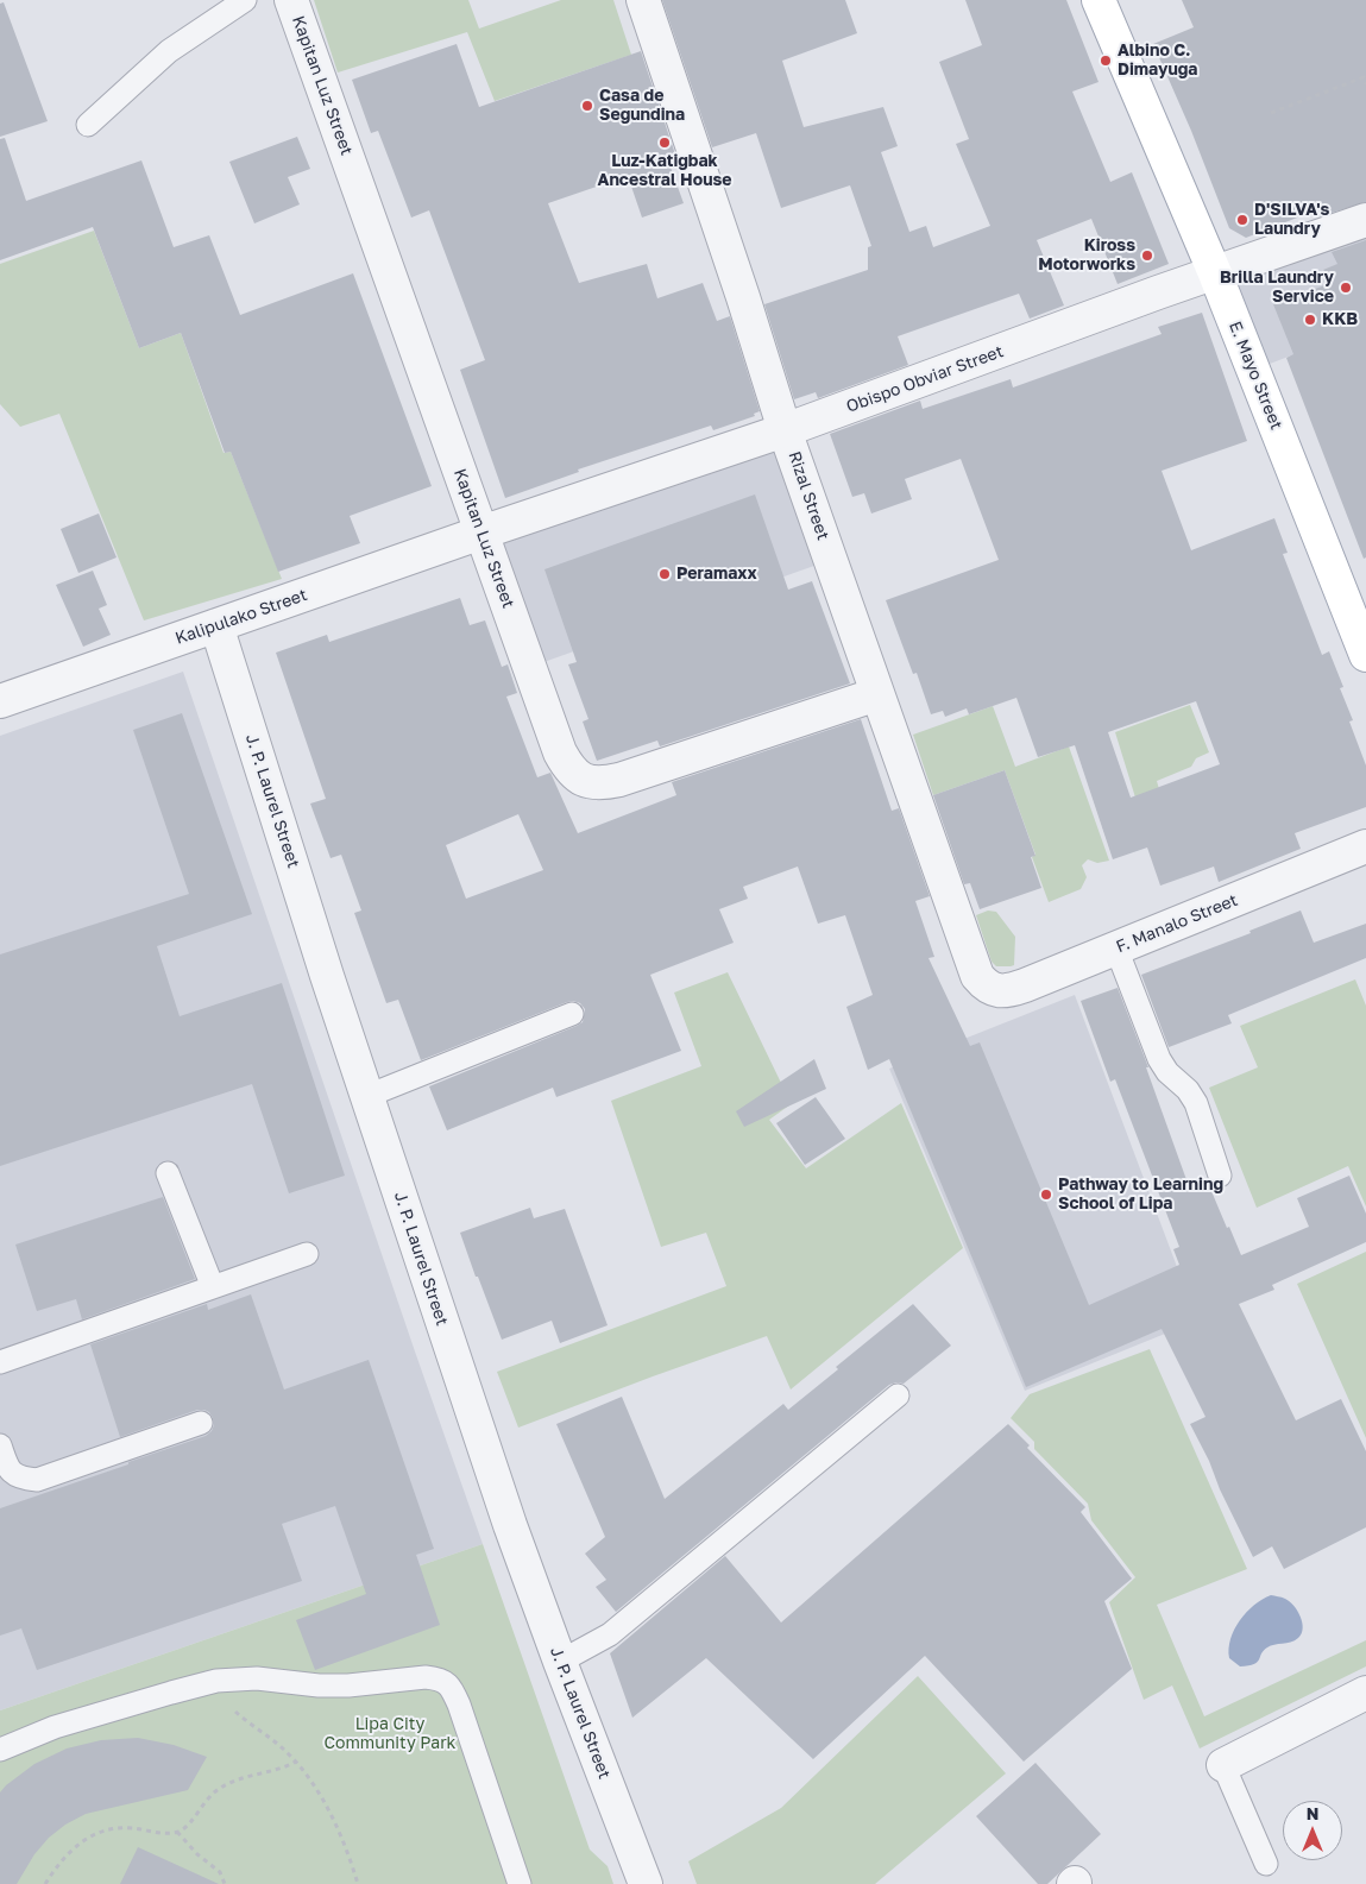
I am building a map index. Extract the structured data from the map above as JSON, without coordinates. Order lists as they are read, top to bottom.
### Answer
{
  "streets": {
    "main road": ["E. Mayo Street"],
    "street": [
      "Kapitan Luz Street",
      "Obispo Obviar Street",
      "Rizal Street",
      "Kalipulako Street",
      "J. P. Laurel Street",
      "F. Manalo Street"
    ]
  },
  "crossings": [
    ["Kapitan Luz Street", "Obispo Obviar Street"],
    ["Kapitan Luz Street", "Rizal Street"],
    ["Kapitan Luz Street", "Kalipulako Street"],
    ["E. Mayo Street", "Obispo Obviar Street"],
    ["Obispo Obviar Street", "Rizal Street"],
    ["Obispo Obviar Street", "Kalipulako Street"],
    ["Rizal Street", "F. Manalo Street"],
    ["Kalipulako Street", "J. P. Laurel Street"]
  ],
  "parks": ["Lipa City Community Park"],
  "places": [
    "Albino C. Dimayuga",
    "Casa de Segundina",
    "Luz-Katigbak Ancestral House",
    "D'SILVA's Laundry",
    "Kiross Motorworks",
    "Brilla Laundry Service",
    "KKB",
    "Peramaxx",
    "Pathway to Learning School of Lipa"
  ],
  "north": "top"
}
